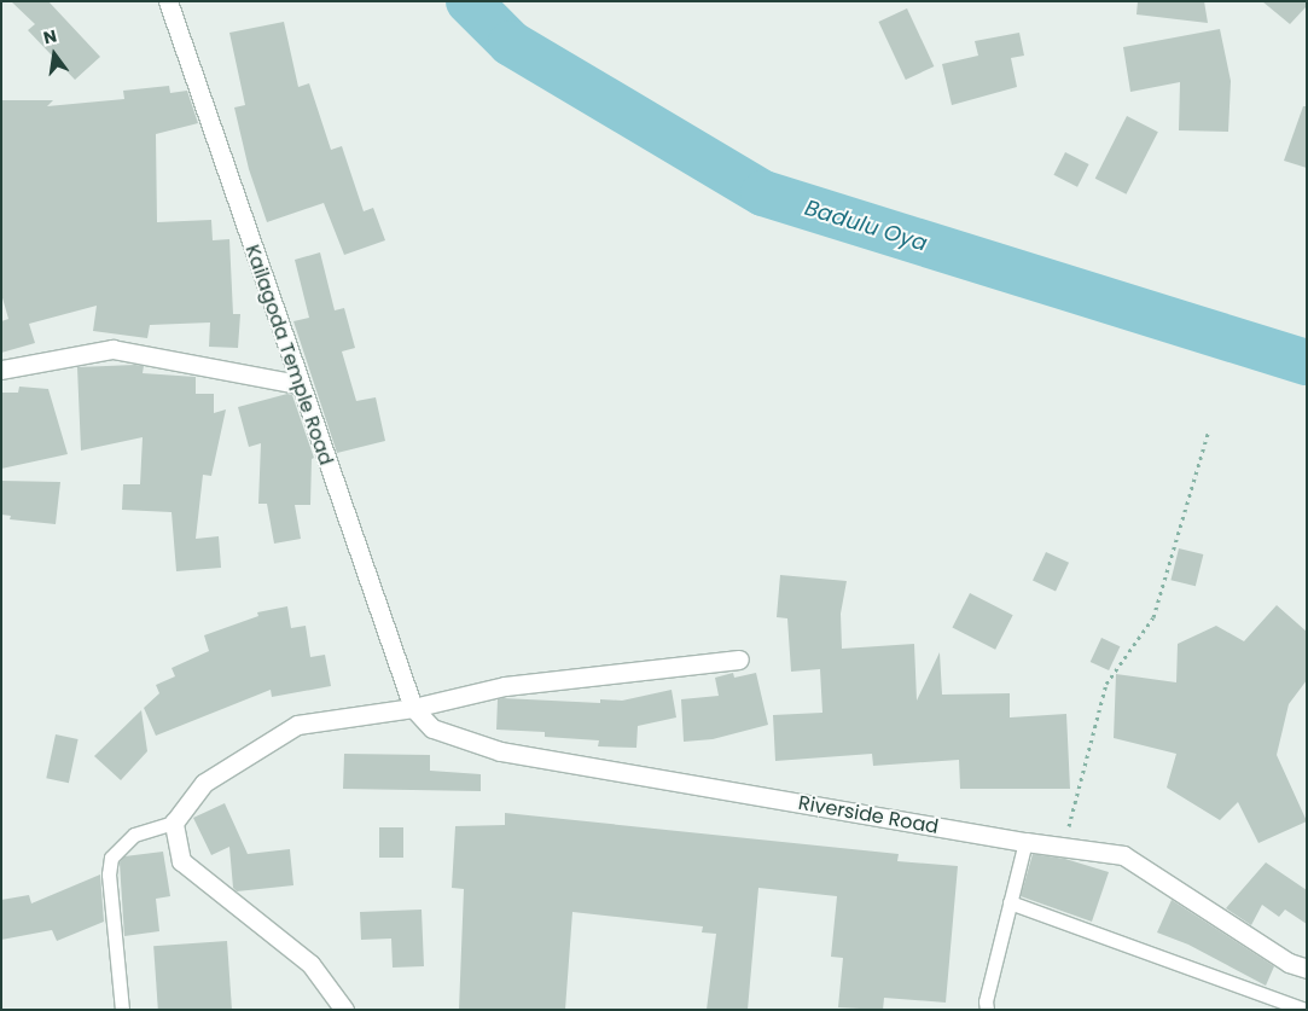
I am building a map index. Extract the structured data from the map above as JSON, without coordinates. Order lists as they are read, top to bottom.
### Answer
{
  "streets": {
    "street": ["Kailagoda Temple Road", "Riverside Road"]
  },
  "crossings": [
    ["Kailagoda Temple Road", "Riverside Road"]
  ],
  "water": ["Badulu Oya"],
  "north": "top"
}
